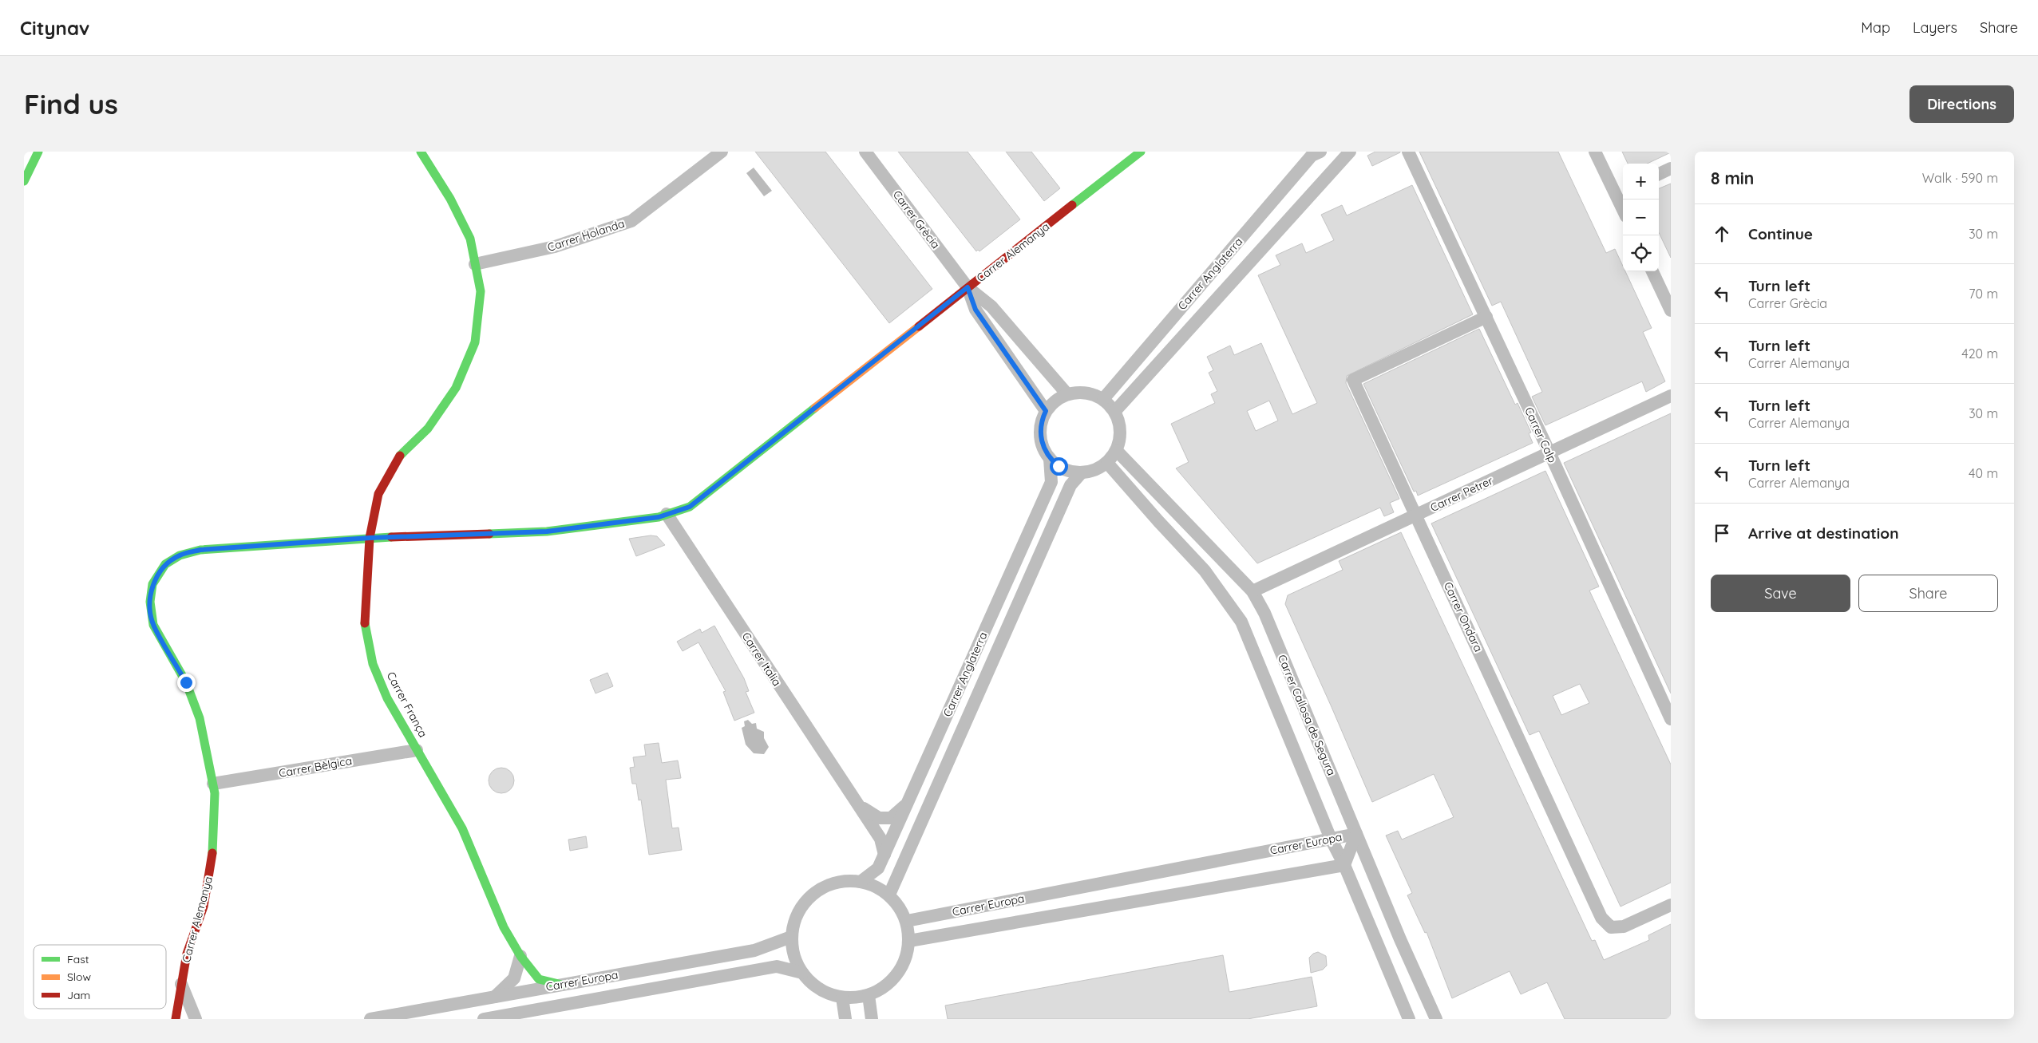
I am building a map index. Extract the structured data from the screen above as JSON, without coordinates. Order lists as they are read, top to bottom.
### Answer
{
  "streets": {
    "main road": ["Carrer Alemanya", "Carrer França"],
    "street": [
      "Carrer Grècia",
      "Carrer Holanda",
      "Carrer Anglaterra",
      "Carrer Calp",
      "Carrer Petrer",
      "Carrer Ondara",
      "Carrer Italia",
      "Carrer Callosa de Segura",
      "Carrer Bèlgica",
      "Carrer Europa"
    ]
  },
  "crossings": [
    ["Carrer Grècia", "Carrer Alemanya"],
    ["Carrer Grècia", "Carrer Anglaterra"],
    ["Carrer Grècia", "Carrer Callosa de Segura"],
    ["Carrer Holanda", "Carrer França"],
    ["Carrer Alemanya", "Carrer Italia"],
    ["Carrer Alemanya", "Carrer França"],
    ["Carrer Alemanya", "Carrer Bèlgica"],
    ["Carrer Anglaterra", "Carrer Italia"],
    ["Carrer Anglaterra", "Carrer Callosa de Segura"],
    ["Carrer Anglaterra", "Carrer Europa"],
    ["Carrer Calp", "Carrer Petrer"],
    ["Carrer Calp", "Carrer Ondara"],
    ["Carrer Petrer", "Carrer Ondara"],
    ["Carrer Petrer", "Carrer Callosa de Segura"],
    ["Carrer França", "Carrer Bèlgica"],
    ["Carrer França", "Carrer Europa"],
    ["Carrer Callosa de Segura", "Carrer Europa"]
  ],
  "legend": ["Fast", "Slow", "Jam"],
  "page": {
    "header": "Citynav",
    "nav": ["Map", "Layers", "Share"],
    "buttons": [
      "Directions",
      ["Save", "Share"]
    ],
    "title": "Find us",
    "heading": ["8 min", "Walk · 590 m"],
    "map_buttons": ["+", "−"],
    "list": [
      ["Continue", "30 m"],
      ["Turn left", "Carrer Grècia", "70 m"],
      ["Turn left", "Carrer Alemanya", "420 m"],
      ["Turn left", "Carrer Alemanya", "30 m"],
      ["Turn left", "Carrer Alemanya", "40 m"],
      "Arrive at destination"
    ]
  }
}
